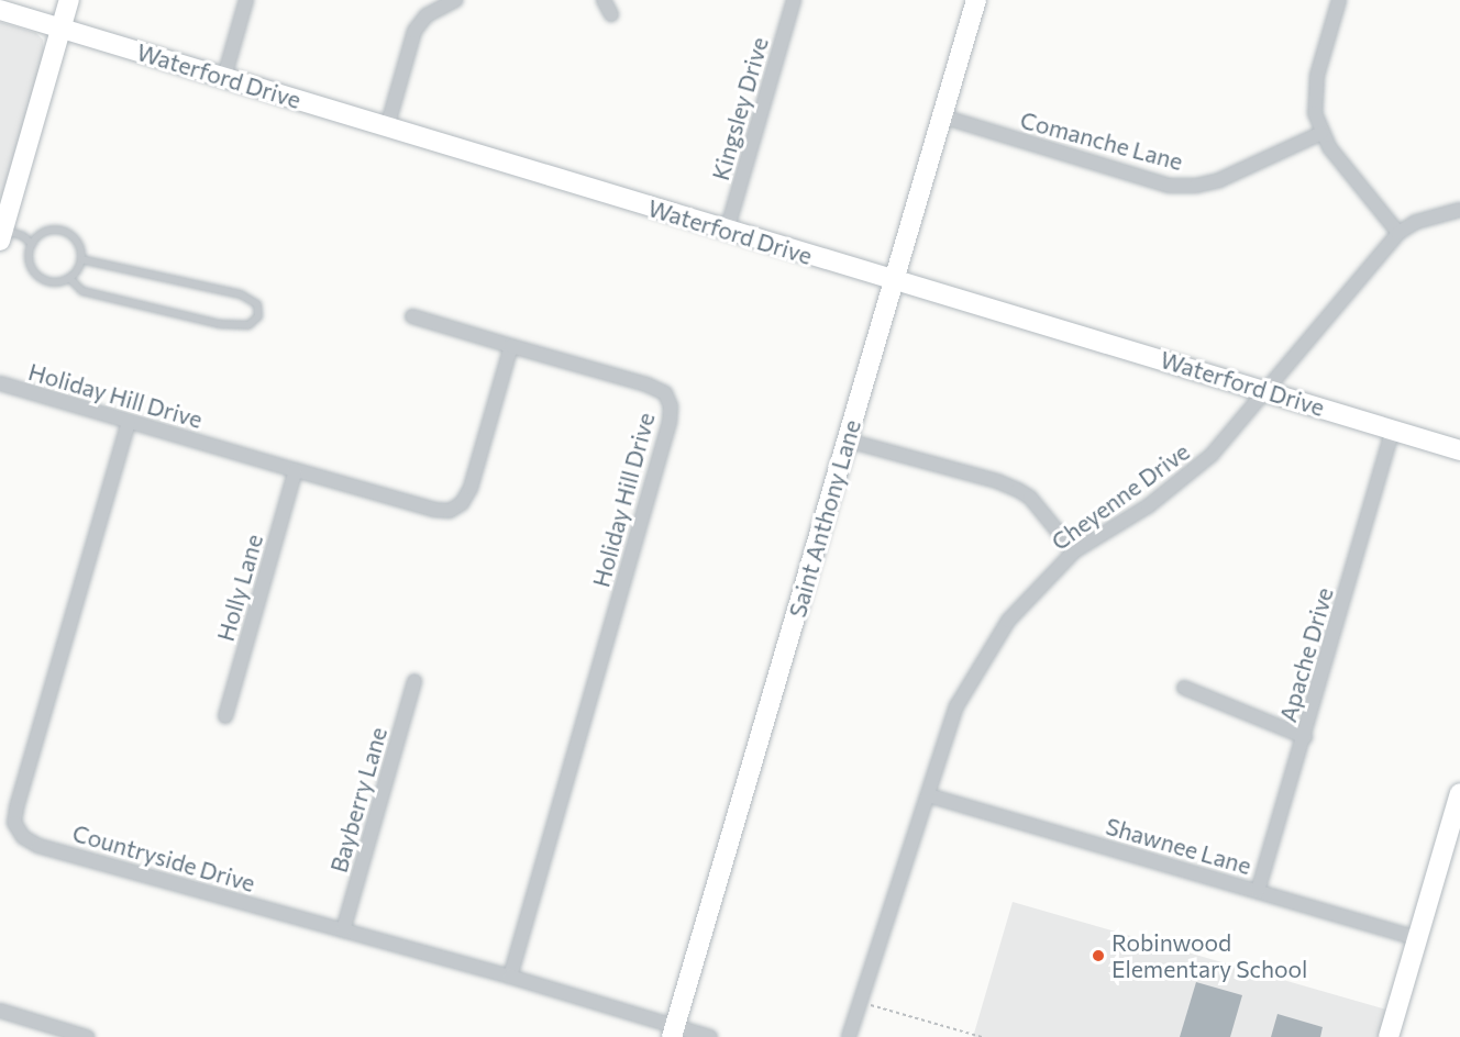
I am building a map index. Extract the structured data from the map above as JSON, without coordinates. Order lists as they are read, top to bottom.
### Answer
{
  "streets": {
    "street": [
      "Waterford Drive",
      "Kingsley Drive",
      "Comanche Lane",
      "Holiday Hill Drive",
      "Cheyenne Drive",
      "Saint Anthony Lane",
      "Holly Lane",
      "Apache Drive",
      "Bayberry Lane",
      "Shawnee Lane",
      "Countryside Drive"
    ]
  },
  "crossings": [
    ["Waterford Drive", "Kingsley Drive"],
    ["Waterford Drive", "Cheyenne Drive"],
    ["Waterford Drive", "Saint Anthony Lane"],
    ["Waterford Drive", "Apache Drive"],
    ["Comanche Lane", "Saint Anthony Lane"],
    ["Holiday Hill Drive", "Holly Lane"],
    ["Holiday Hill Drive", "Countryside Drive"],
    ["Cheyenne Drive", "Shawnee Lane"],
    ["Saint Anthony Lane", "Countryside Drive"],
    ["Apache Drive", "Shawnee Lane"],
    ["Bayberry Lane", "Countryside Drive"]
  ],
  "places": ["Robinwood Elementary School"]
}
